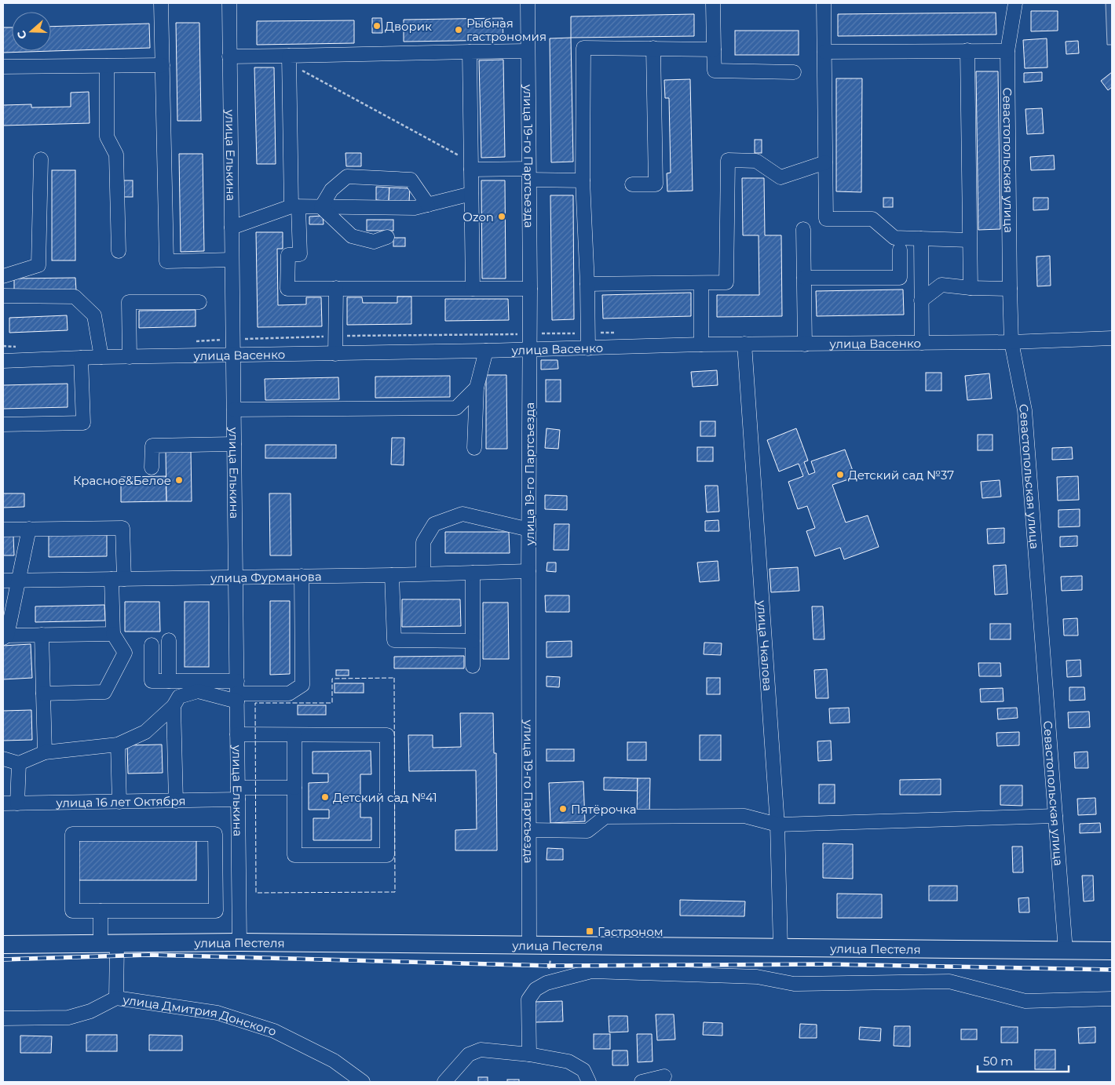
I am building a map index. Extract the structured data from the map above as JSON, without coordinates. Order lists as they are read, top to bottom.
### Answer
{
  "streets": {
    "main road": ["улица Пестеля"],
    "street": [
      "улица Елькина",
      "улица 19-го Партсъезда",
      "Севастопольская улица",
      "улица Васенко",
      "улица Фурманова",
      "улица Чкалова",
      "улица 16 лет Октября",
      "улица Дмитрия Донского"
    ]
  },
  "crossings": [
    ["улица Елькина", "улица Васенко"],
    ["улица Елькина", "улица Фурманова"],
    ["улица Елькина", "улица 16 лет Октября"],
    ["улица Елькина", "улица Пестеля"],
    ["улица 19-го Партсъезда", "улица Васенко"],
    ["улица 19-го Партсъезда", "улица Фурманова"],
    ["улица 19-го Партсъезда", "улица Пестеля"],
    ["Севастопольская улица", "улица Васенко"],
    ["Севастопольская улица", "улица Пестеля"],
    ["улица Васенко", "улица Чкалова"],
    ["улица Чкалова", "улица Пестеля"]
  ],
  "places": {
    "other": [
      "Дворик",
      "Рыбная гастрономия",
      "Ozon",
      "Детский сад №37",
      "Красное&Белое",
      "Детский сад №41",
      "Пятёрочка"
    ],
    "transit": ["Гастроном"]
  },
  "scale_bar": "50 m",
  "north": "left"
}
